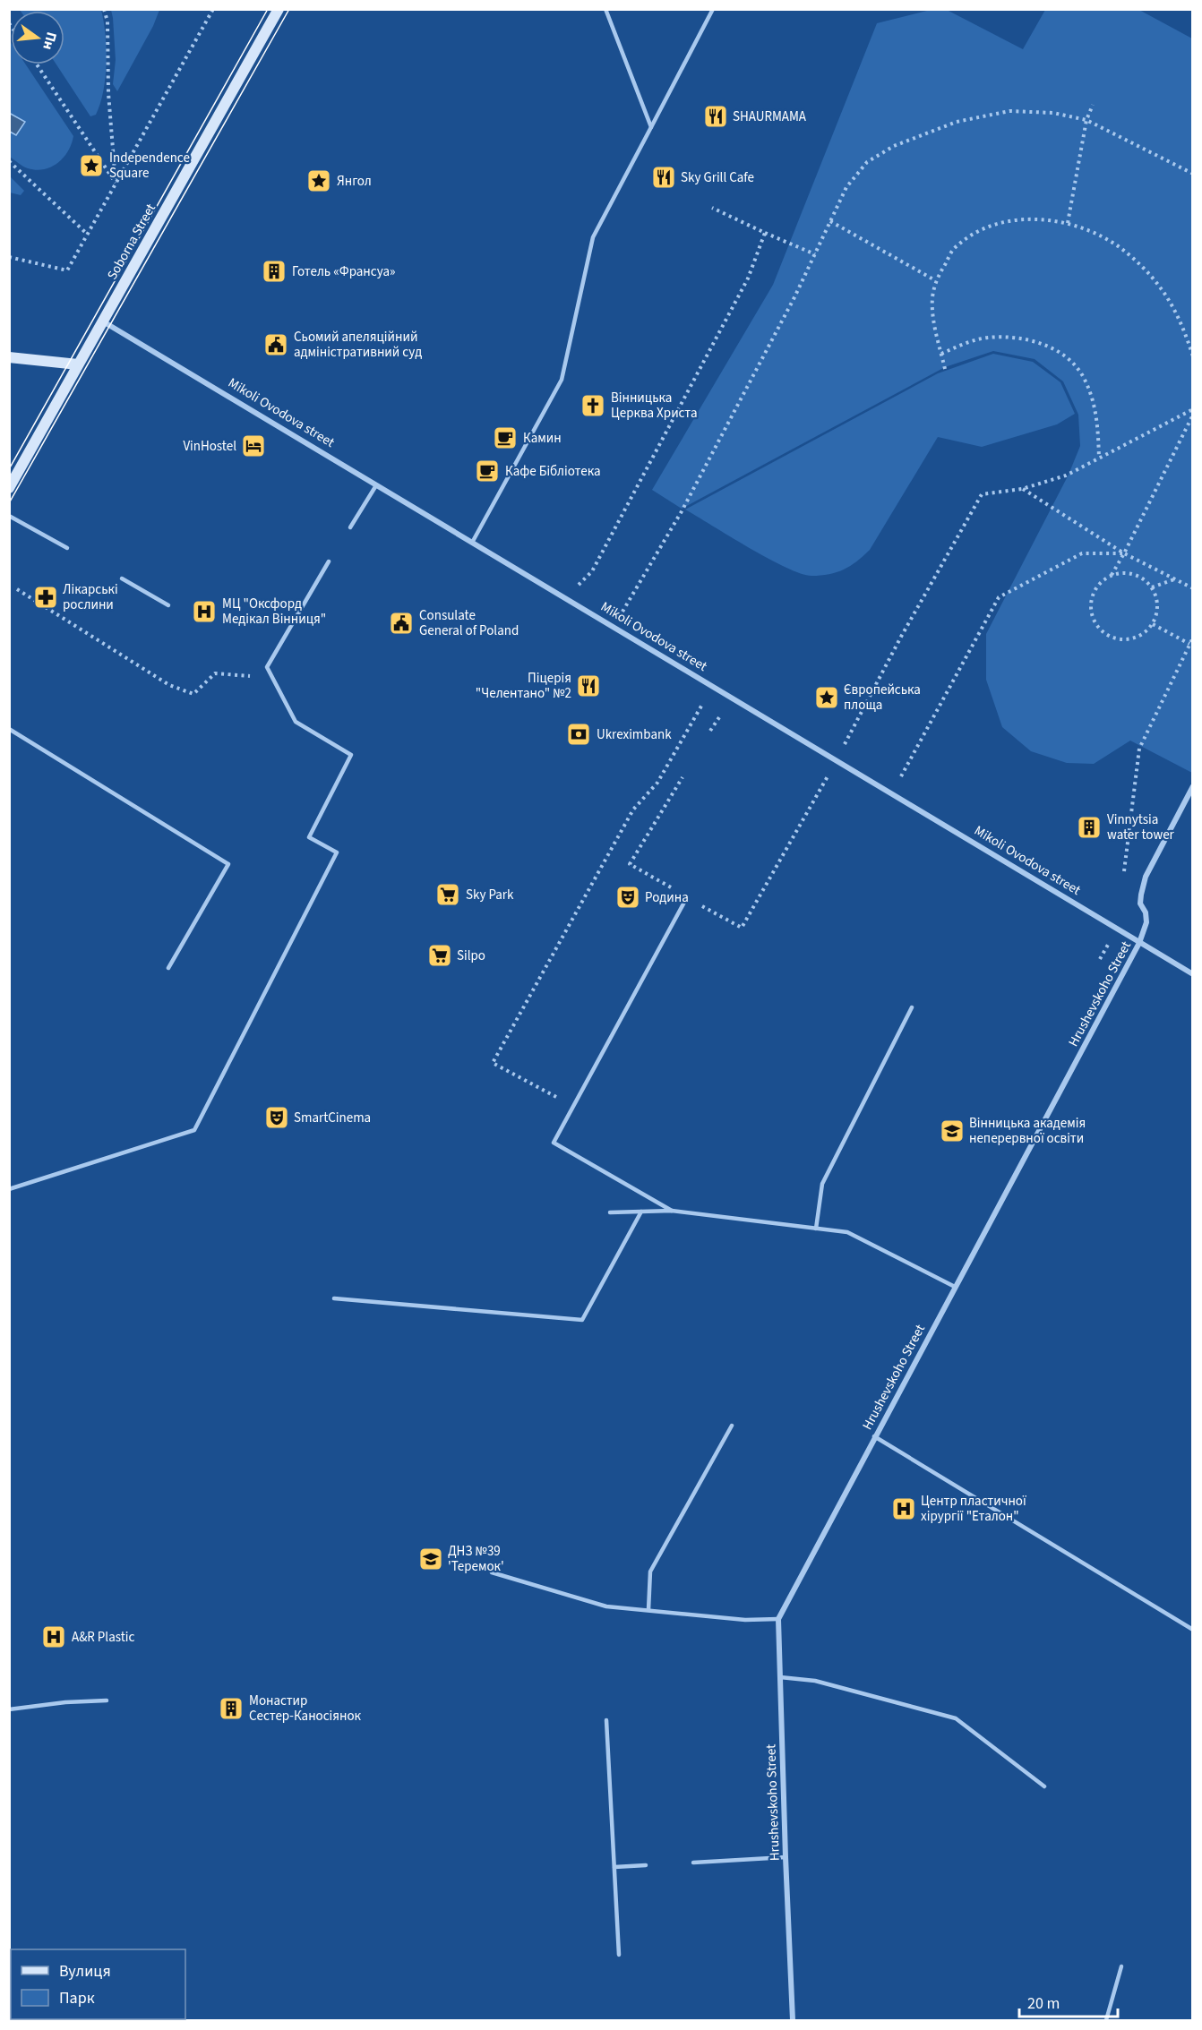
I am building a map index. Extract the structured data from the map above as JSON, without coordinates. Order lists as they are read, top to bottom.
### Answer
{
  "streets": {
    "main road": ["Soborna Street"],
    "street": ["Mikoli Ovodova street", "Hrushevskoho Street"]
  },
  "crossings": [
    ["Soborna Street", "Mikoli Ovodova street"],
    ["Mikoli Ovodova street", "Hrushevskoho Street"]
  ],
  "places": {
    "restaurant": ["SHAURMAMA", "Sky Grill Cafe", "Піцерія \"Челентано\" №2"],
    "place": ["Independence Square", "Янгол", "Європейська площа"],
    "building": ["Готель «Франсуа»", "Vinnytsia water tower", "Монастир Сестер-Каносіянок"],
    "public building": ["Сьомий апеляційний адміністративний суд", "Consulate General of Poland"],
    "church": ["Вінницька Церква Христа"],
    "cafe": ["Камин", "Кафе Бібліотека"],
    "hotel": ["VinHostel"],
    "pharmacy": ["Лікарські рослини"],
    "hospital": ["МЦ \"Оксфорд Медікал Вінниця\"", "Центр пластичної хірургії \"Еталон\"", "A&R Plastic"],
    "bank": ["Ukreximbank"],
    "supermarket": ["Sky Park", "Silpo"],
    "theatre": ["Родина", "SmartCinema"],
    "school or university": ["Вінницька академія неперервної освіти", "ДНЗ №39 'Теремок'"]
  },
  "legend": ["Вулиця", "Парк"],
  "scale_bar": "20 m",
  "north": "right"
}
